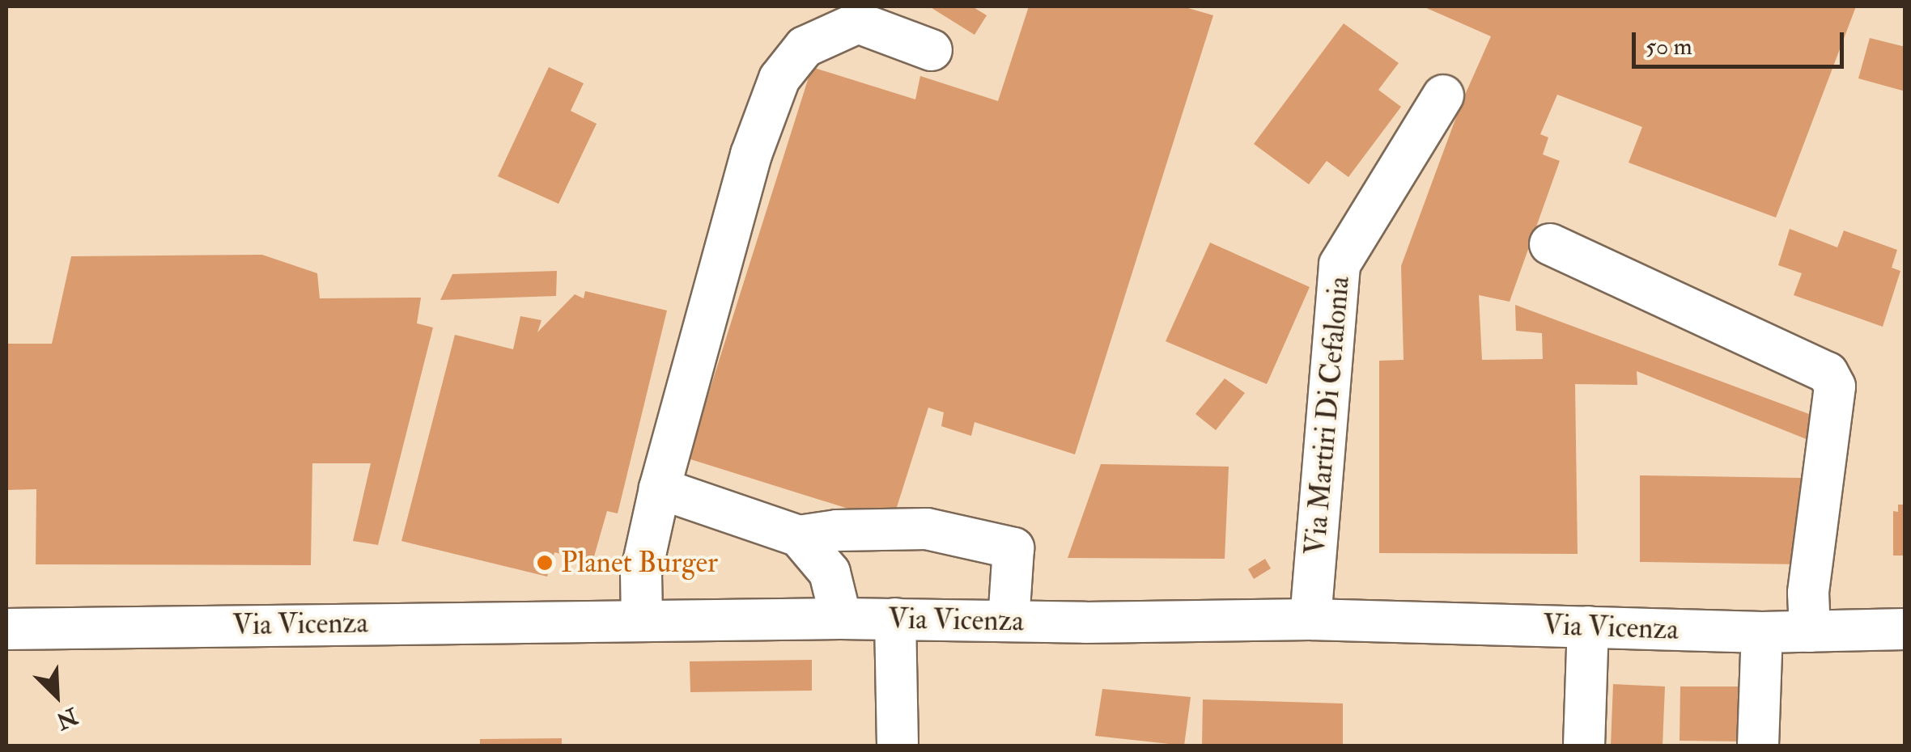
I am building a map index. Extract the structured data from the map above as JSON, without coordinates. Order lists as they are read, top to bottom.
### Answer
{
  "streets": {
    "street": ["Via Martiri Di Cefalonia", "Via Vicenza"]
  },
  "crossings": [
    ["Via Martiri Di Cefalonia", "Via Vicenza"]
  ],
  "places": ["Planet Burger"],
  "scale_bar": "50 m",
  "north": "bottom right"
}
